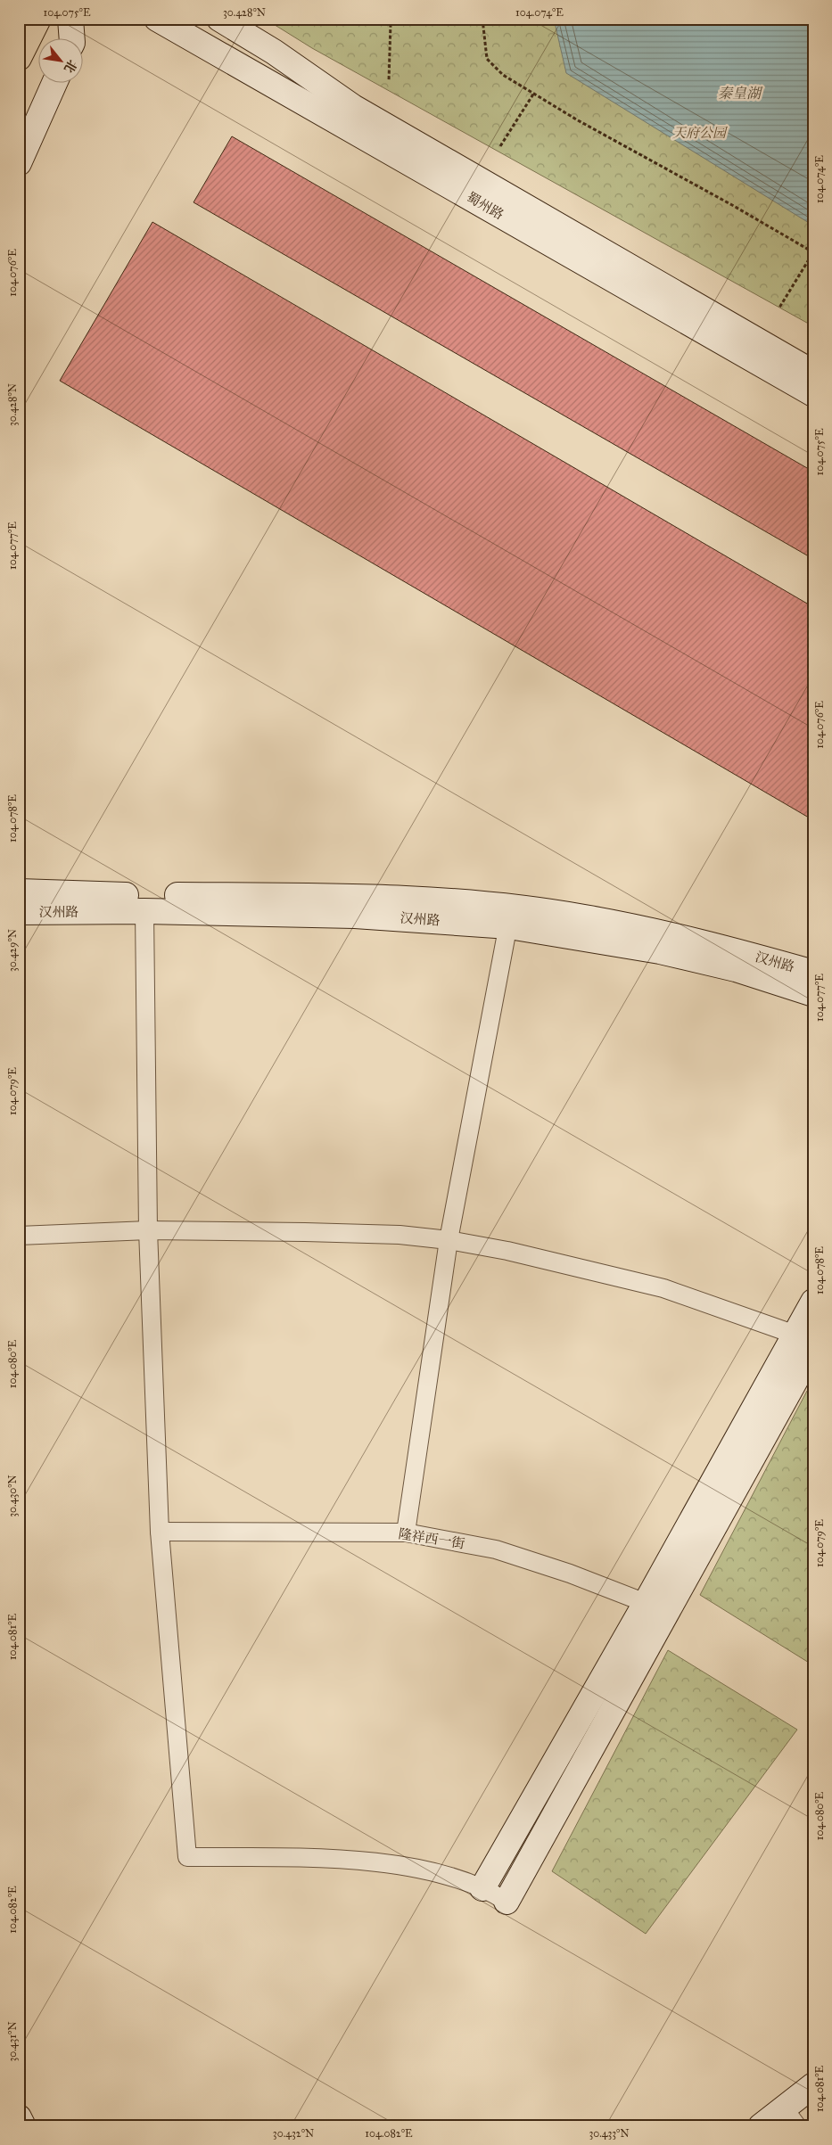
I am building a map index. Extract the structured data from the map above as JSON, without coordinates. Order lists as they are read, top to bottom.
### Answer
{
  "streets": {
    "main road": ["蜀州路", "汉州路"],
    "street": ["隆祥西一街"]
  },
  "water": ["秦皇湖"],
  "parks": ["天府公园"],
  "north": "bottom right",
  "coordinates": [
    "104.075°E",
    "30.428°N",
    "104.074°E",
    "104.076°E",
    "104.077°E",
    "104.078°E",
    "30.429°N",
    "104.079°E",
    "104.080°E",
    "30.430°N",
    "104.081°E",
    "104.082°E",
    "30.431°N",
    "30.432°N",
    "30.433°N"
  ]
}
